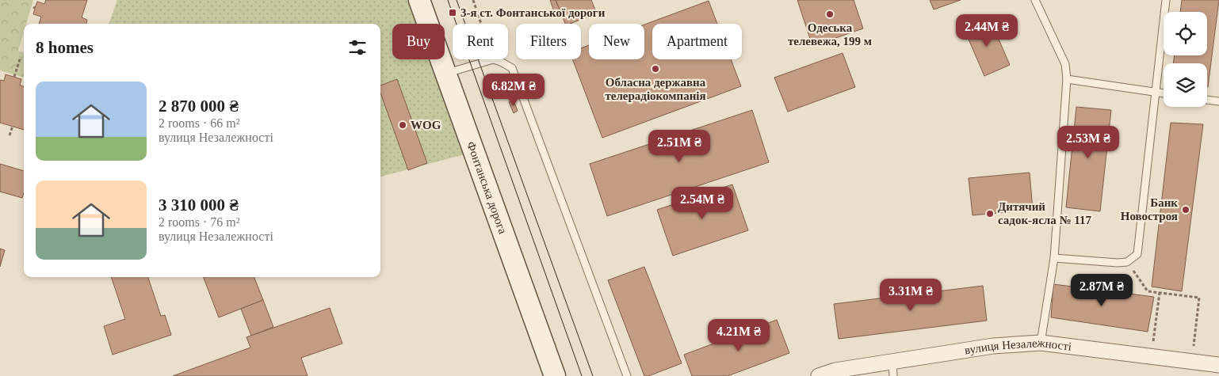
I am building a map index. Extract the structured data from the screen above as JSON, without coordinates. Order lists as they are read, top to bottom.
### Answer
{
  "streets": {
    "main road": ["Фонтанська дорога"],
    "street": ["вулиця Незалежності"]
  },
  "places": {
    "transit": ["3-я ст. Фонтанської дороги"],
    "other": [
      "Одеська телевежа, 199 м",
      "Обласна державна телерадіокомпанія",
      "WOG",
      "Банк Новостроя",
      "Дитячий садок-ясла № 117"
    ]
  },
  "page": {
    "price": [
      "2.44M ₴",
      "6.82M ₴",
      "2.53M ₴",
      "2.51M ₴",
      "2.54M ₴",
      "2.87M ₴",
      "3.31M ₴",
      "4.21M ₴"
    ],
    "chip": [
      "Buy",
      "Rent",
      "Filters",
      "New",
      "Apartment"
    ],
    "heading": "8 homes",
    "list": [
      {
        "name": "2 870 000 ₴",
        "note": "2 rooms · 66 m² · вулиця Незалежності"
      },
      {
        "name": "3 310 000 ₴",
        "note": "2 rooms · 76 m² · вулиця Незалежності"
      }
    ]
  }
}
